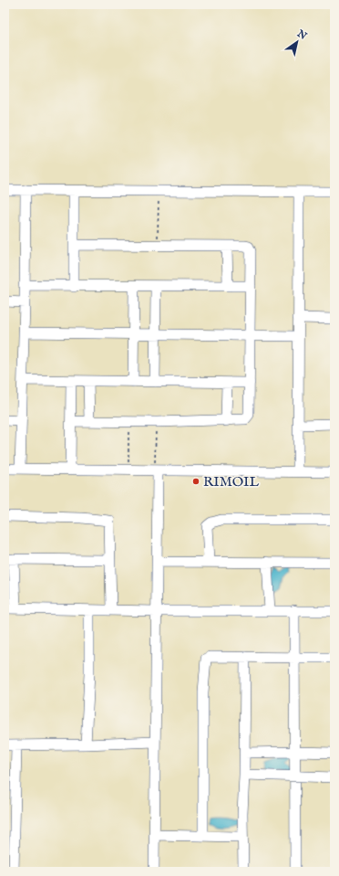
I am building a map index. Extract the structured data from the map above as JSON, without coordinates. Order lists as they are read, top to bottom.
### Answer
{
  "places": ["RIMOIL"],
  "north": "top right"
}
